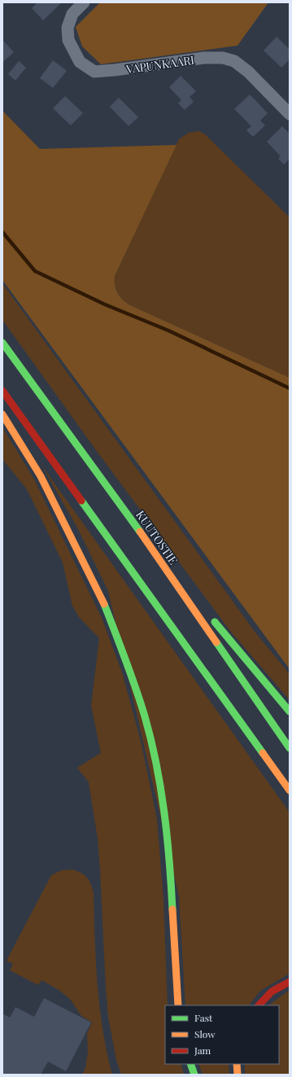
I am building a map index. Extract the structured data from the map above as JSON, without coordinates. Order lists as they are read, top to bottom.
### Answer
{
  "streets": {
    "highway": ["KUUTOSTIE"],
    "street": ["VAPUNKAARI"]
  },
  "legend": ["Fast", "Slow", "Jam"]
}
